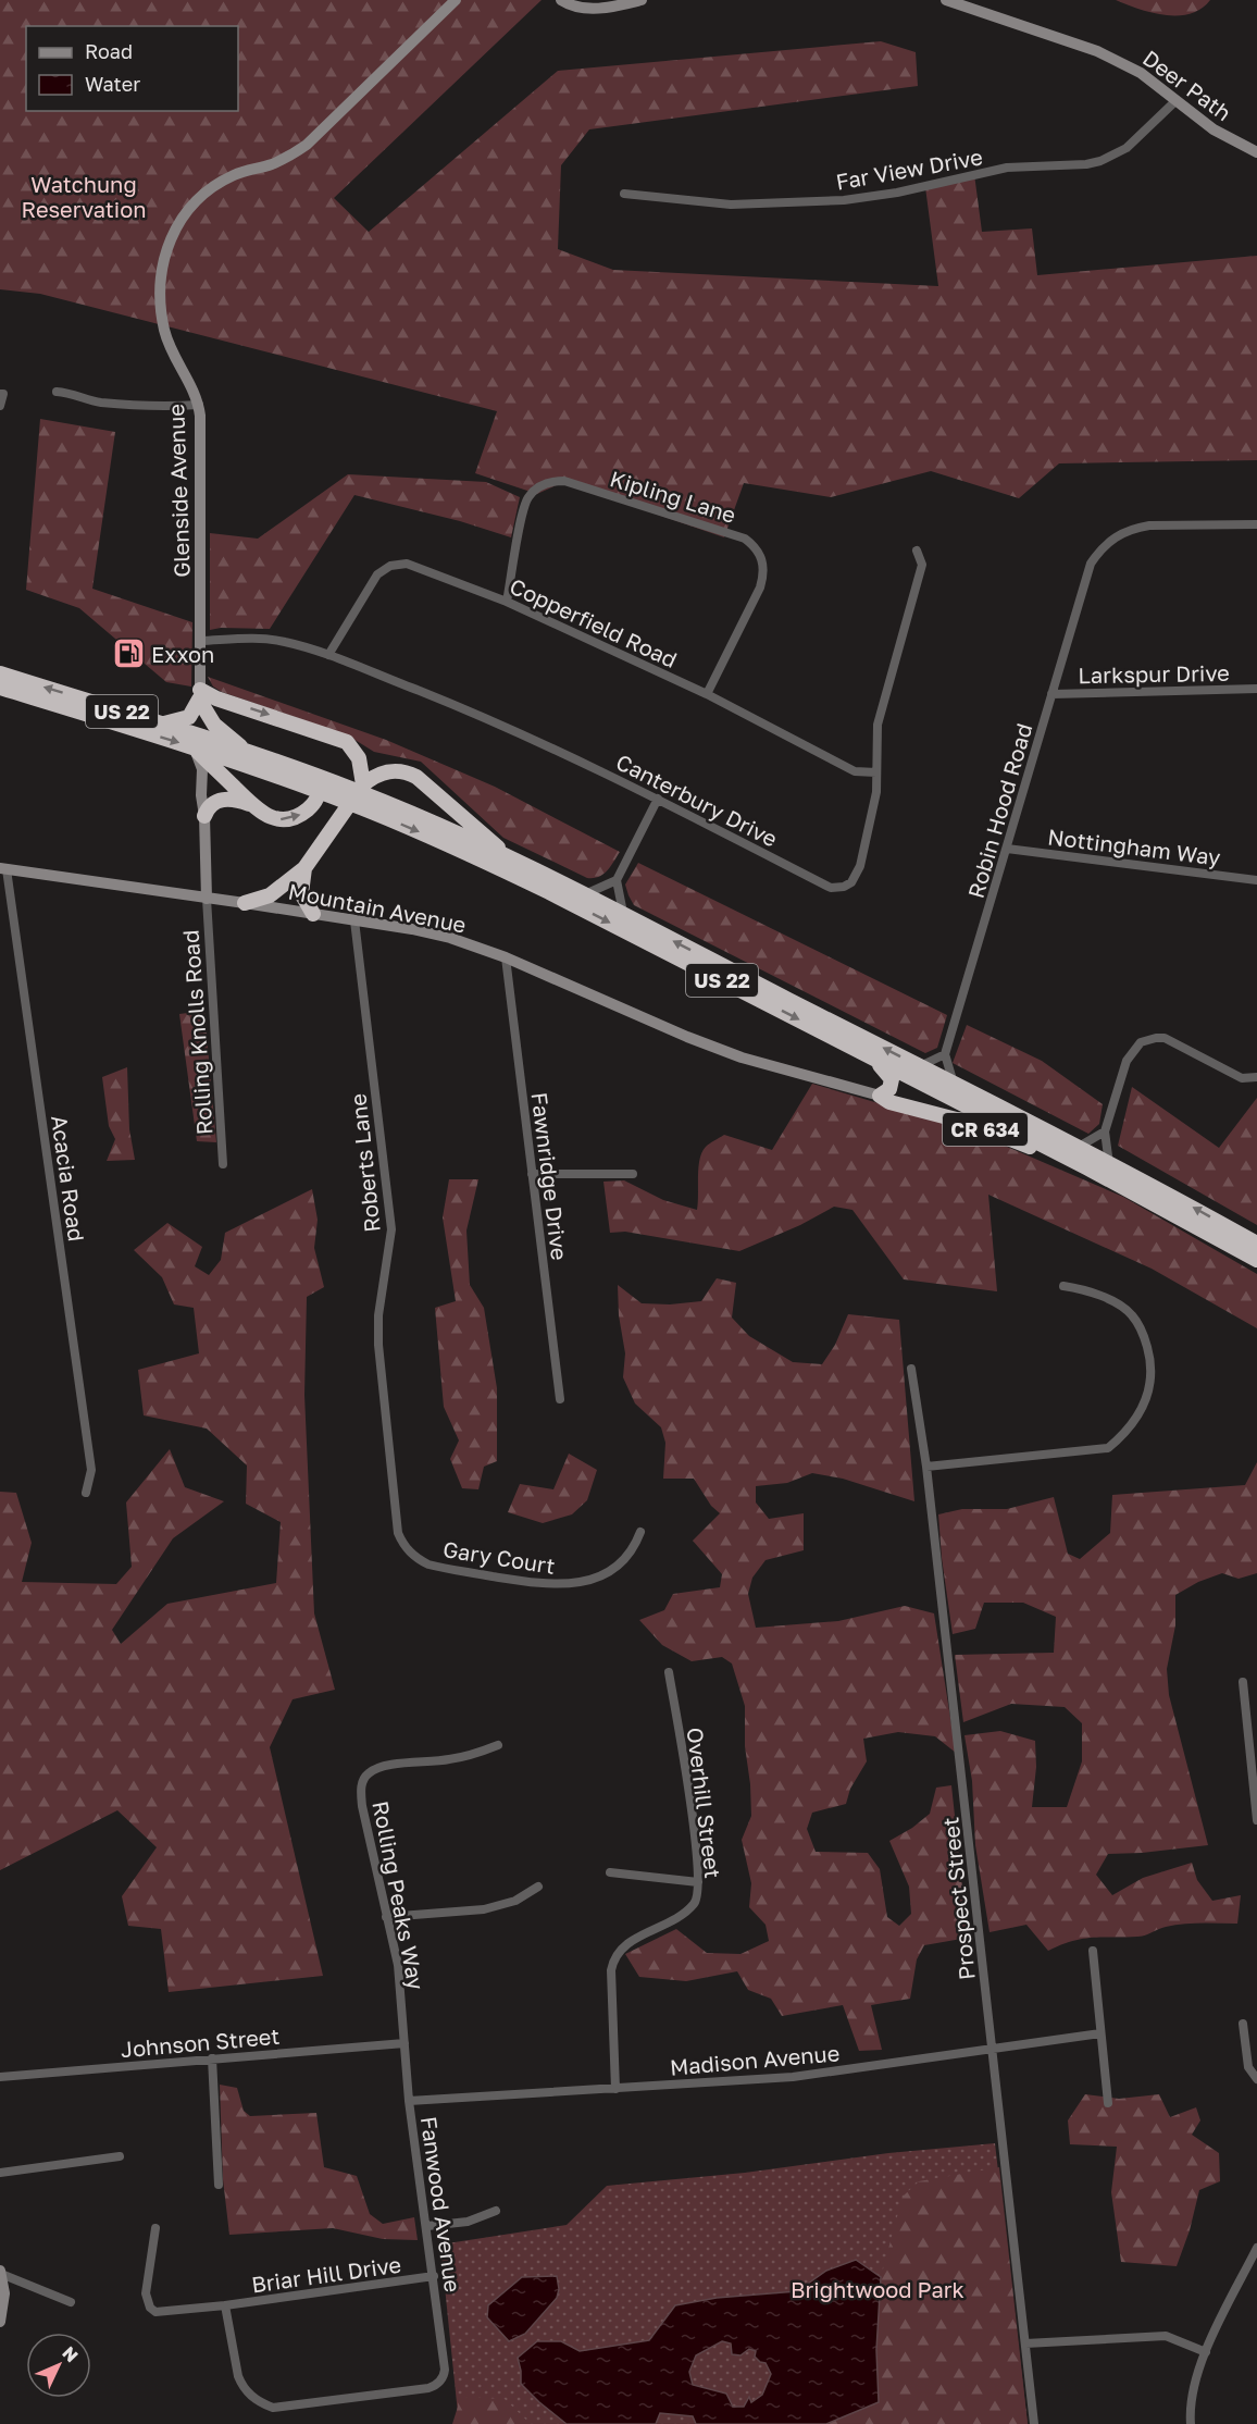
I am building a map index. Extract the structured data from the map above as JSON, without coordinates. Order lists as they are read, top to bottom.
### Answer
{
  "streets": {
    "highway": ["US 22", "CR 634"],
    "street": [
      "Deer Path",
      "Far View Drive",
      "Glenside Avenue",
      "Kipling Lane",
      "Copperfield Road",
      "Larkspur Drive",
      "Canterbury Drive",
      "Robin Hood Road",
      "Nottingham Way",
      "Mountain Avenue",
      "Rolling Knolls Road",
      "Roberts Lane",
      "Fawnridge Drive",
      "Acacia Road",
      "Gary Court",
      "Overhill Street",
      "Rolling Peaks Way",
      "Prospect Street",
      "Johnson Street",
      "Madison Avenue",
      "Fanwood Avenue",
      "Briar Hill Drive"
    ]
  },
  "crossings": [
    ["Deer Path", "Far View Drive"],
    ["Glenside Avenue", "Canterbury Drive"],
    ["Kipling Lane", "Copperfield Road"],
    ["Copperfield Road", "Canterbury Drive"],
    ["Larkspur Drive", "Robin Hood Road"],
    ["US 22", "CR 634"],
    ["Robin Hood Road", "Nottingham Way"],
    ["Mountain Avenue", "Rolling Knolls Road"],
    ["Mountain Avenue", "CR 634"],
    ["Mountain Avenue", "Roberts Lane"],
    ["Mountain Avenue", "Fawnridge Drive"],
    ["Mountain Avenue", "Acacia Road"],
    ["Roberts Lane", "Gary Court"],
    ["Overhill Street", "Madison Avenue"],
    ["Rolling Peaks Way", "Johnson Street"],
    ["Rolling Peaks Way", "Fanwood Avenue"],
    ["Prospect Street", "Madison Avenue"],
    ["Johnson Street", "Fanwood Avenue"],
    ["Madison Avenue", "Fanwood Avenue"],
    ["Fanwood Avenue", "Briar Hill Drive"]
  ],
  "parks": ["Watchung Reservation", "Brightwood Park"],
  "places": {
    "fuel station": ["Exxon"]
  },
  "legend": ["Road", "Water"],
  "north": "top right"
}
